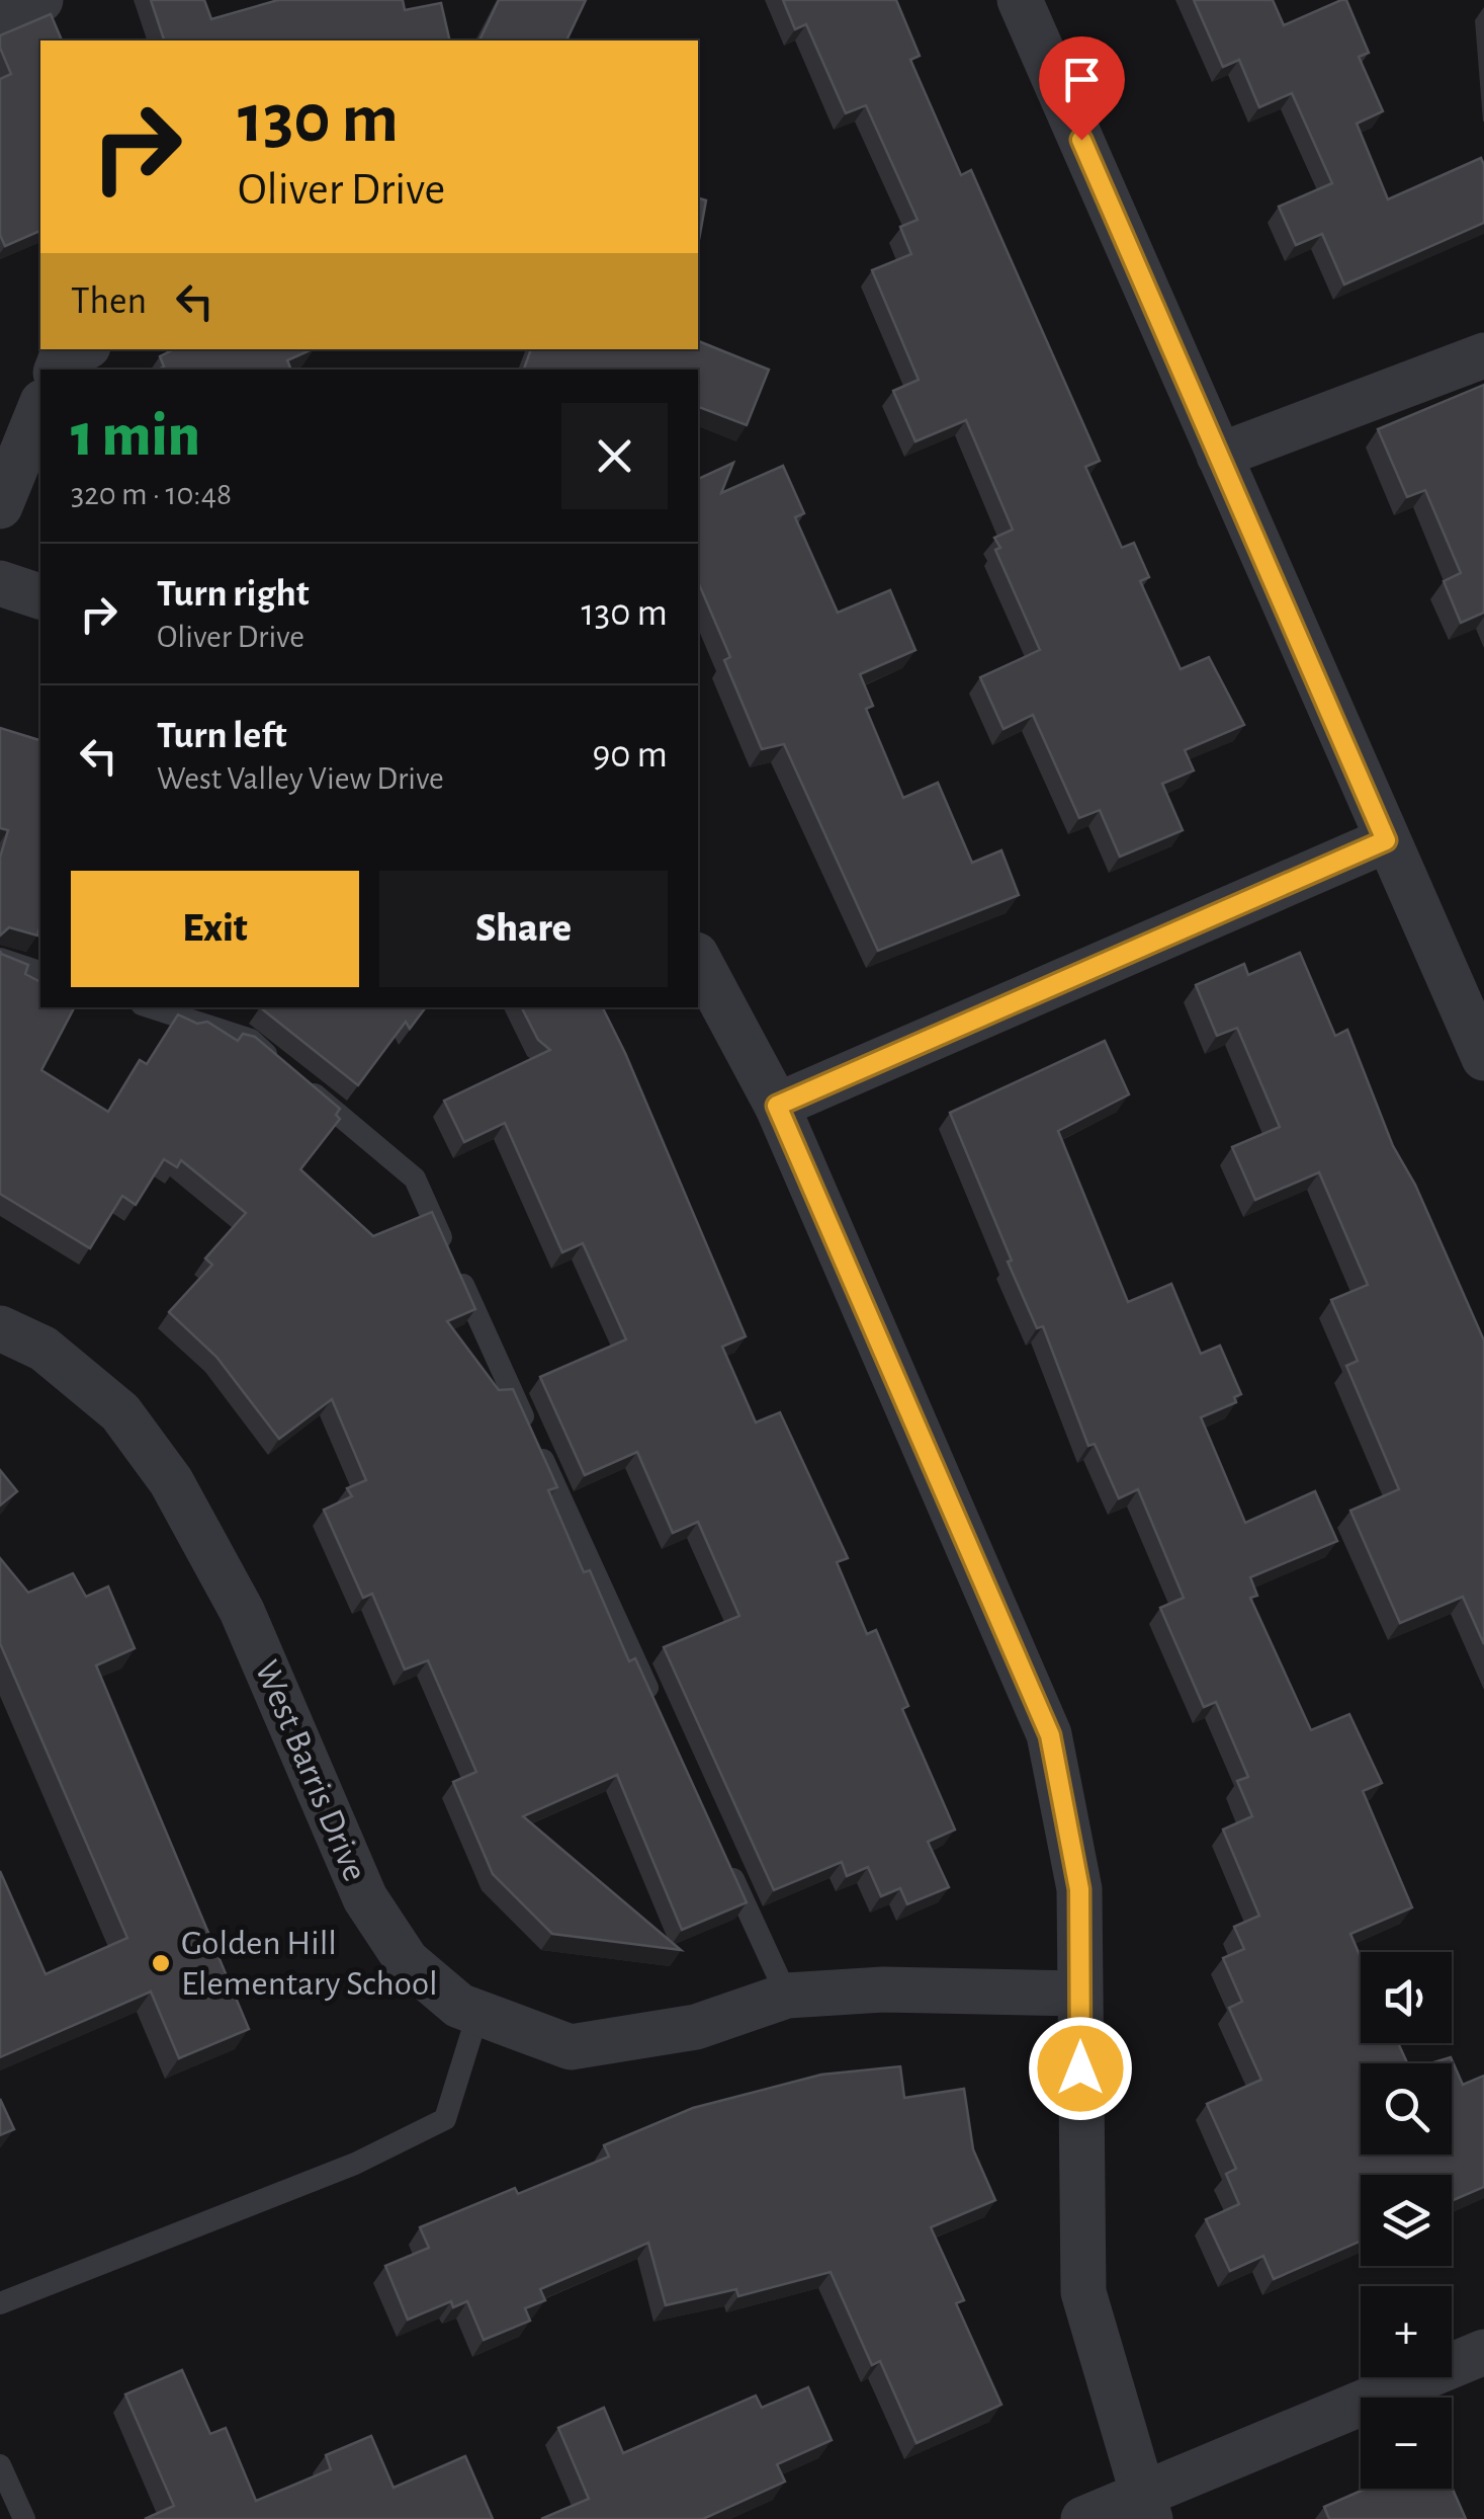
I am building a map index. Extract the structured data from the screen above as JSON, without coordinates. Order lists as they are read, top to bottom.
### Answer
{
  "streets": {
    "street": ["West Barris Drive"]
  },
  "places": ["Golden Hill Elementary School"],
  "page": {
    "turn": ["130 m", "Oliver Drive"],
    "then": "Then",
    "heading": ["1 min", "320 m · 10:48"],
    "list": [
      {
        "name": "Turn right",
        "note": "Oliver Drive",
        "value": "130 m"
      },
      {
        "name": "Turn left",
        "note": "West Valley View Drive",
        "value": "90 m"
      }
    ],
    "buttons": ["Exit", "Share"],
    "map_buttons": ["+", "−"]
  }
}
